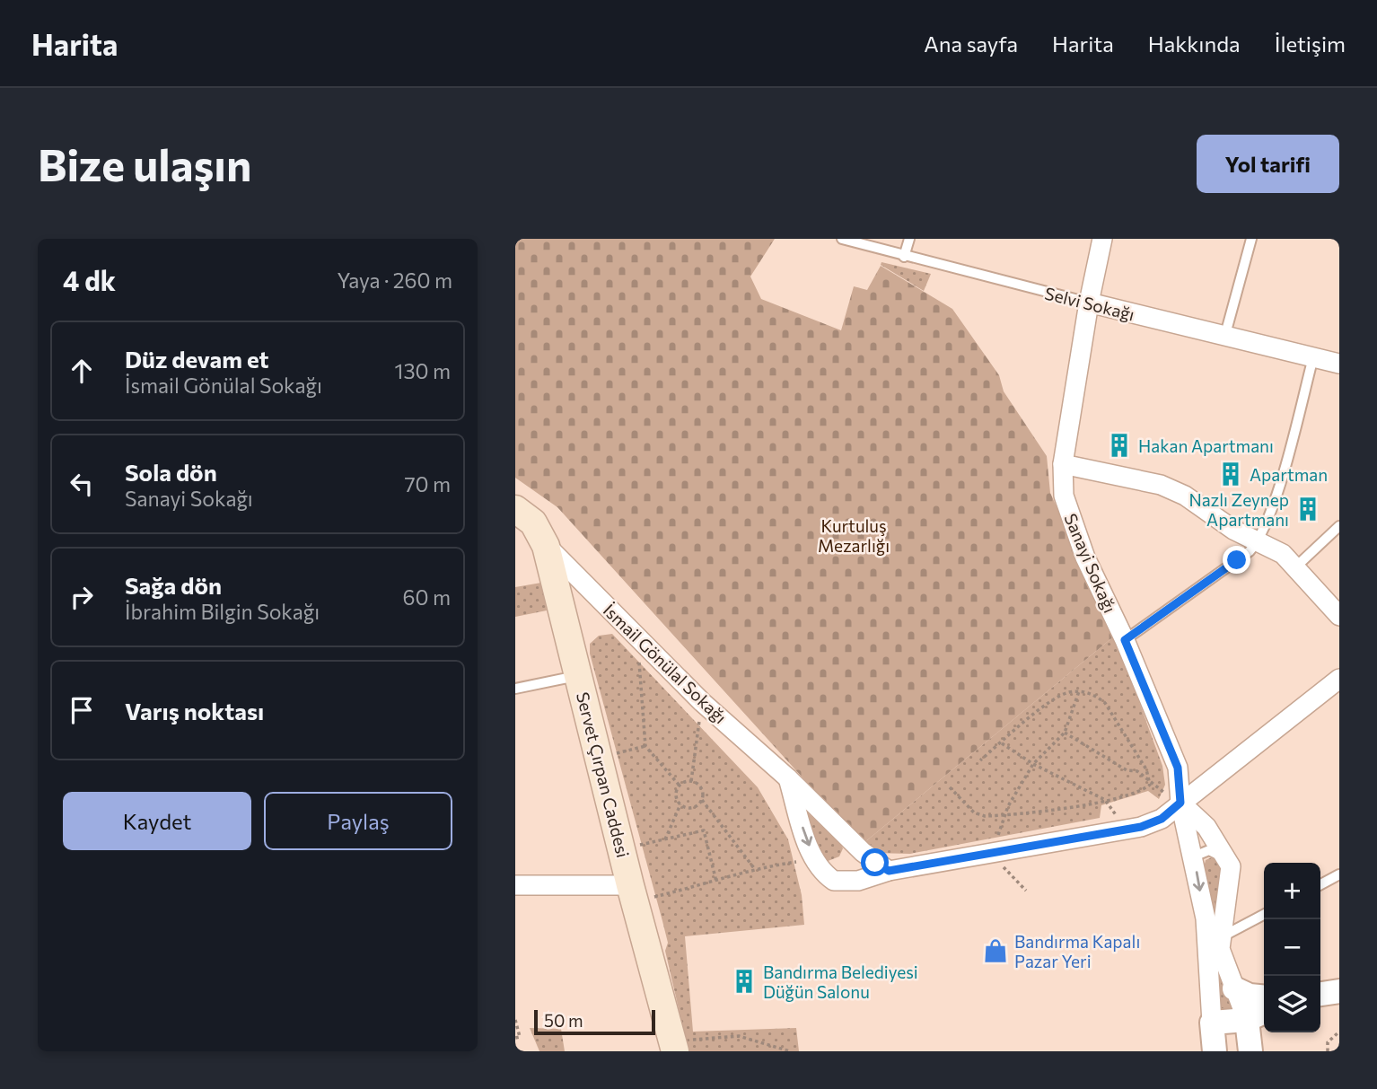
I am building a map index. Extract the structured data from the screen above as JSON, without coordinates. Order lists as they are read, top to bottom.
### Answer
{
  "streets": {
    "main road": ["Servet Çırpan Caddesi"],
    "street": ["Selvi Sokağı", "Sanayi Sokağı", "İsmail Gönülal Sokağı"]
  },
  "crossings": [
    ["Selvi Sokağı", "Sanayi Sokağı"],
    ["İsmail Gönülal Sokağı", "Servet Çırpan Caddesi"]
  ],
  "parks": ["Kurtuluş Mezarlığı"],
  "places": {
    "building": [
      "Hakan Apartmanı",
      "Apartman",
      "Nazlı Zeynep Apartmanı",
      "Bandırma Belediyesi Düğün Salonu"
    ],
    "shop": ["Bandırma Kapalı Pazar Yeri"]
  },
  "scale_bar": "50 m",
  "page": {
    "header": "Harita",
    "nav": [
      "Ana sayfa",
      "Harita",
      "Hakkında",
      "İletişim"
    ],
    "buttons": [
      "Yol tarifi",
      ["Kaydet", "Paylaş"]
    ],
    "title": "Bize ulaşın",
    "heading": ["4 dk", "Yaya · 260 m"],
    "list": [
      ["Düz devam et", "İsmail Gönülal Sokağı", "130 m"],
      ["Sola dön", "Sanayi Sokağı", "70 m"],
      ["Sağa dön", "İbrahim Bilgin Sokağı", "60 m"],
      "Varış noktası"
    ],
    "map_buttons": ["+", "−"],
    "scale": "50 m"
  }
}
